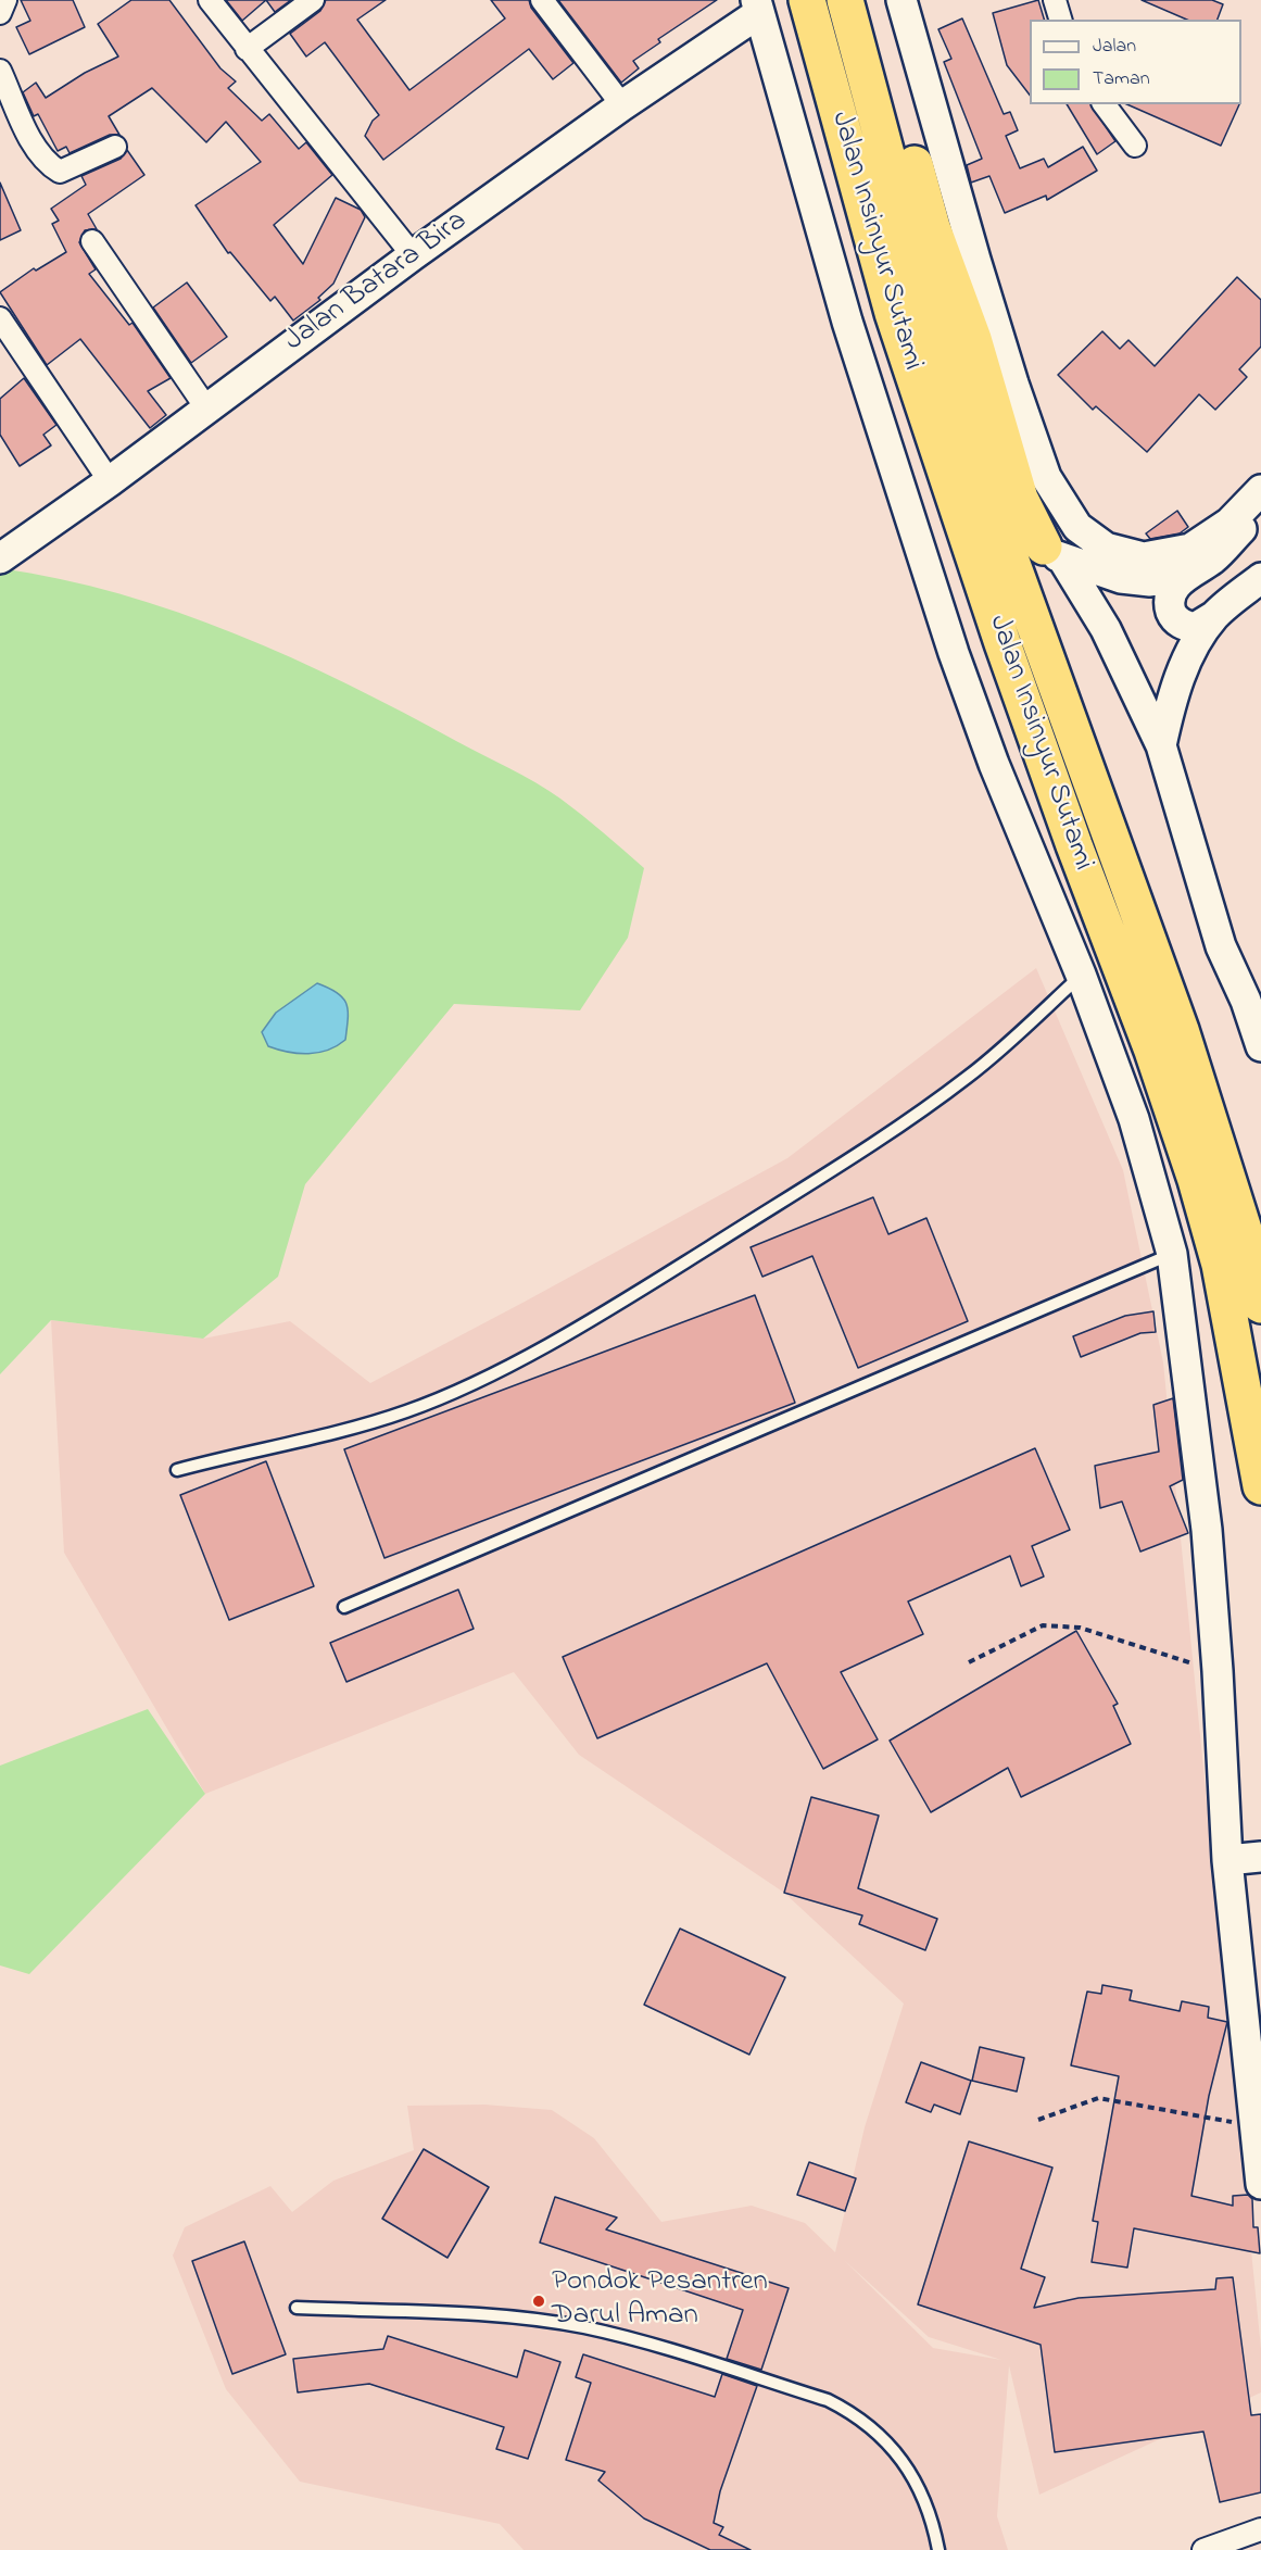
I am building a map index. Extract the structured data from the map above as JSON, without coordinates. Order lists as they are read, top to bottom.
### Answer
{
  "streets": {
    "highway": ["Jalan Insinyur Sutami"],
    "street": ["Jalan Batara Bira"]
  },
  "places": ["Pondok Pesantren Darul Aman"],
  "legend": ["Jalan", "Taman"]
}
